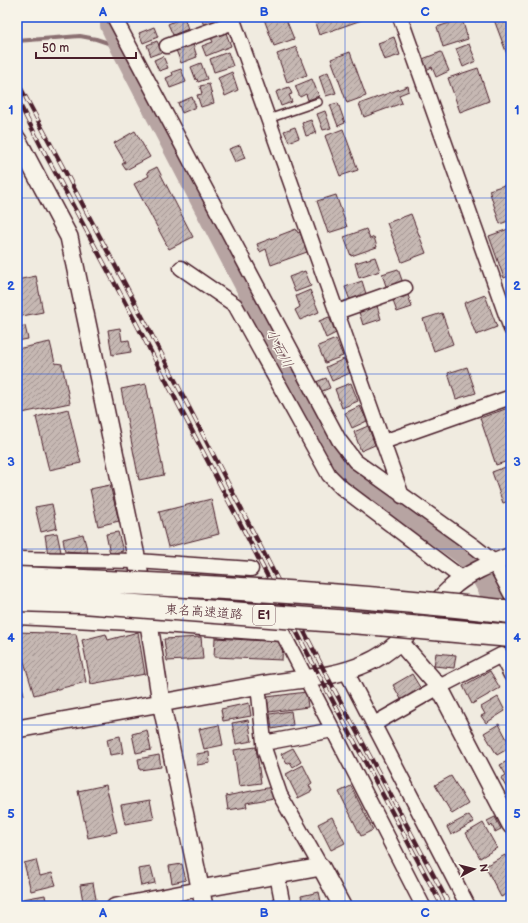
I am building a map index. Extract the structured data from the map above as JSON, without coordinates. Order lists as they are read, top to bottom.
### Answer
{
  "streets": {
    "highway": ["東名高速道路", "E1"]
  },
  "water": ["小石川"],
  "scale_bar": "50 m",
  "north": "right",
  "grid": {
    "columns": ["A", "B", "C"],
    "rows": [
      "1",
      "2",
      "3",
      "4",
      "5"
    ]
  }
}
